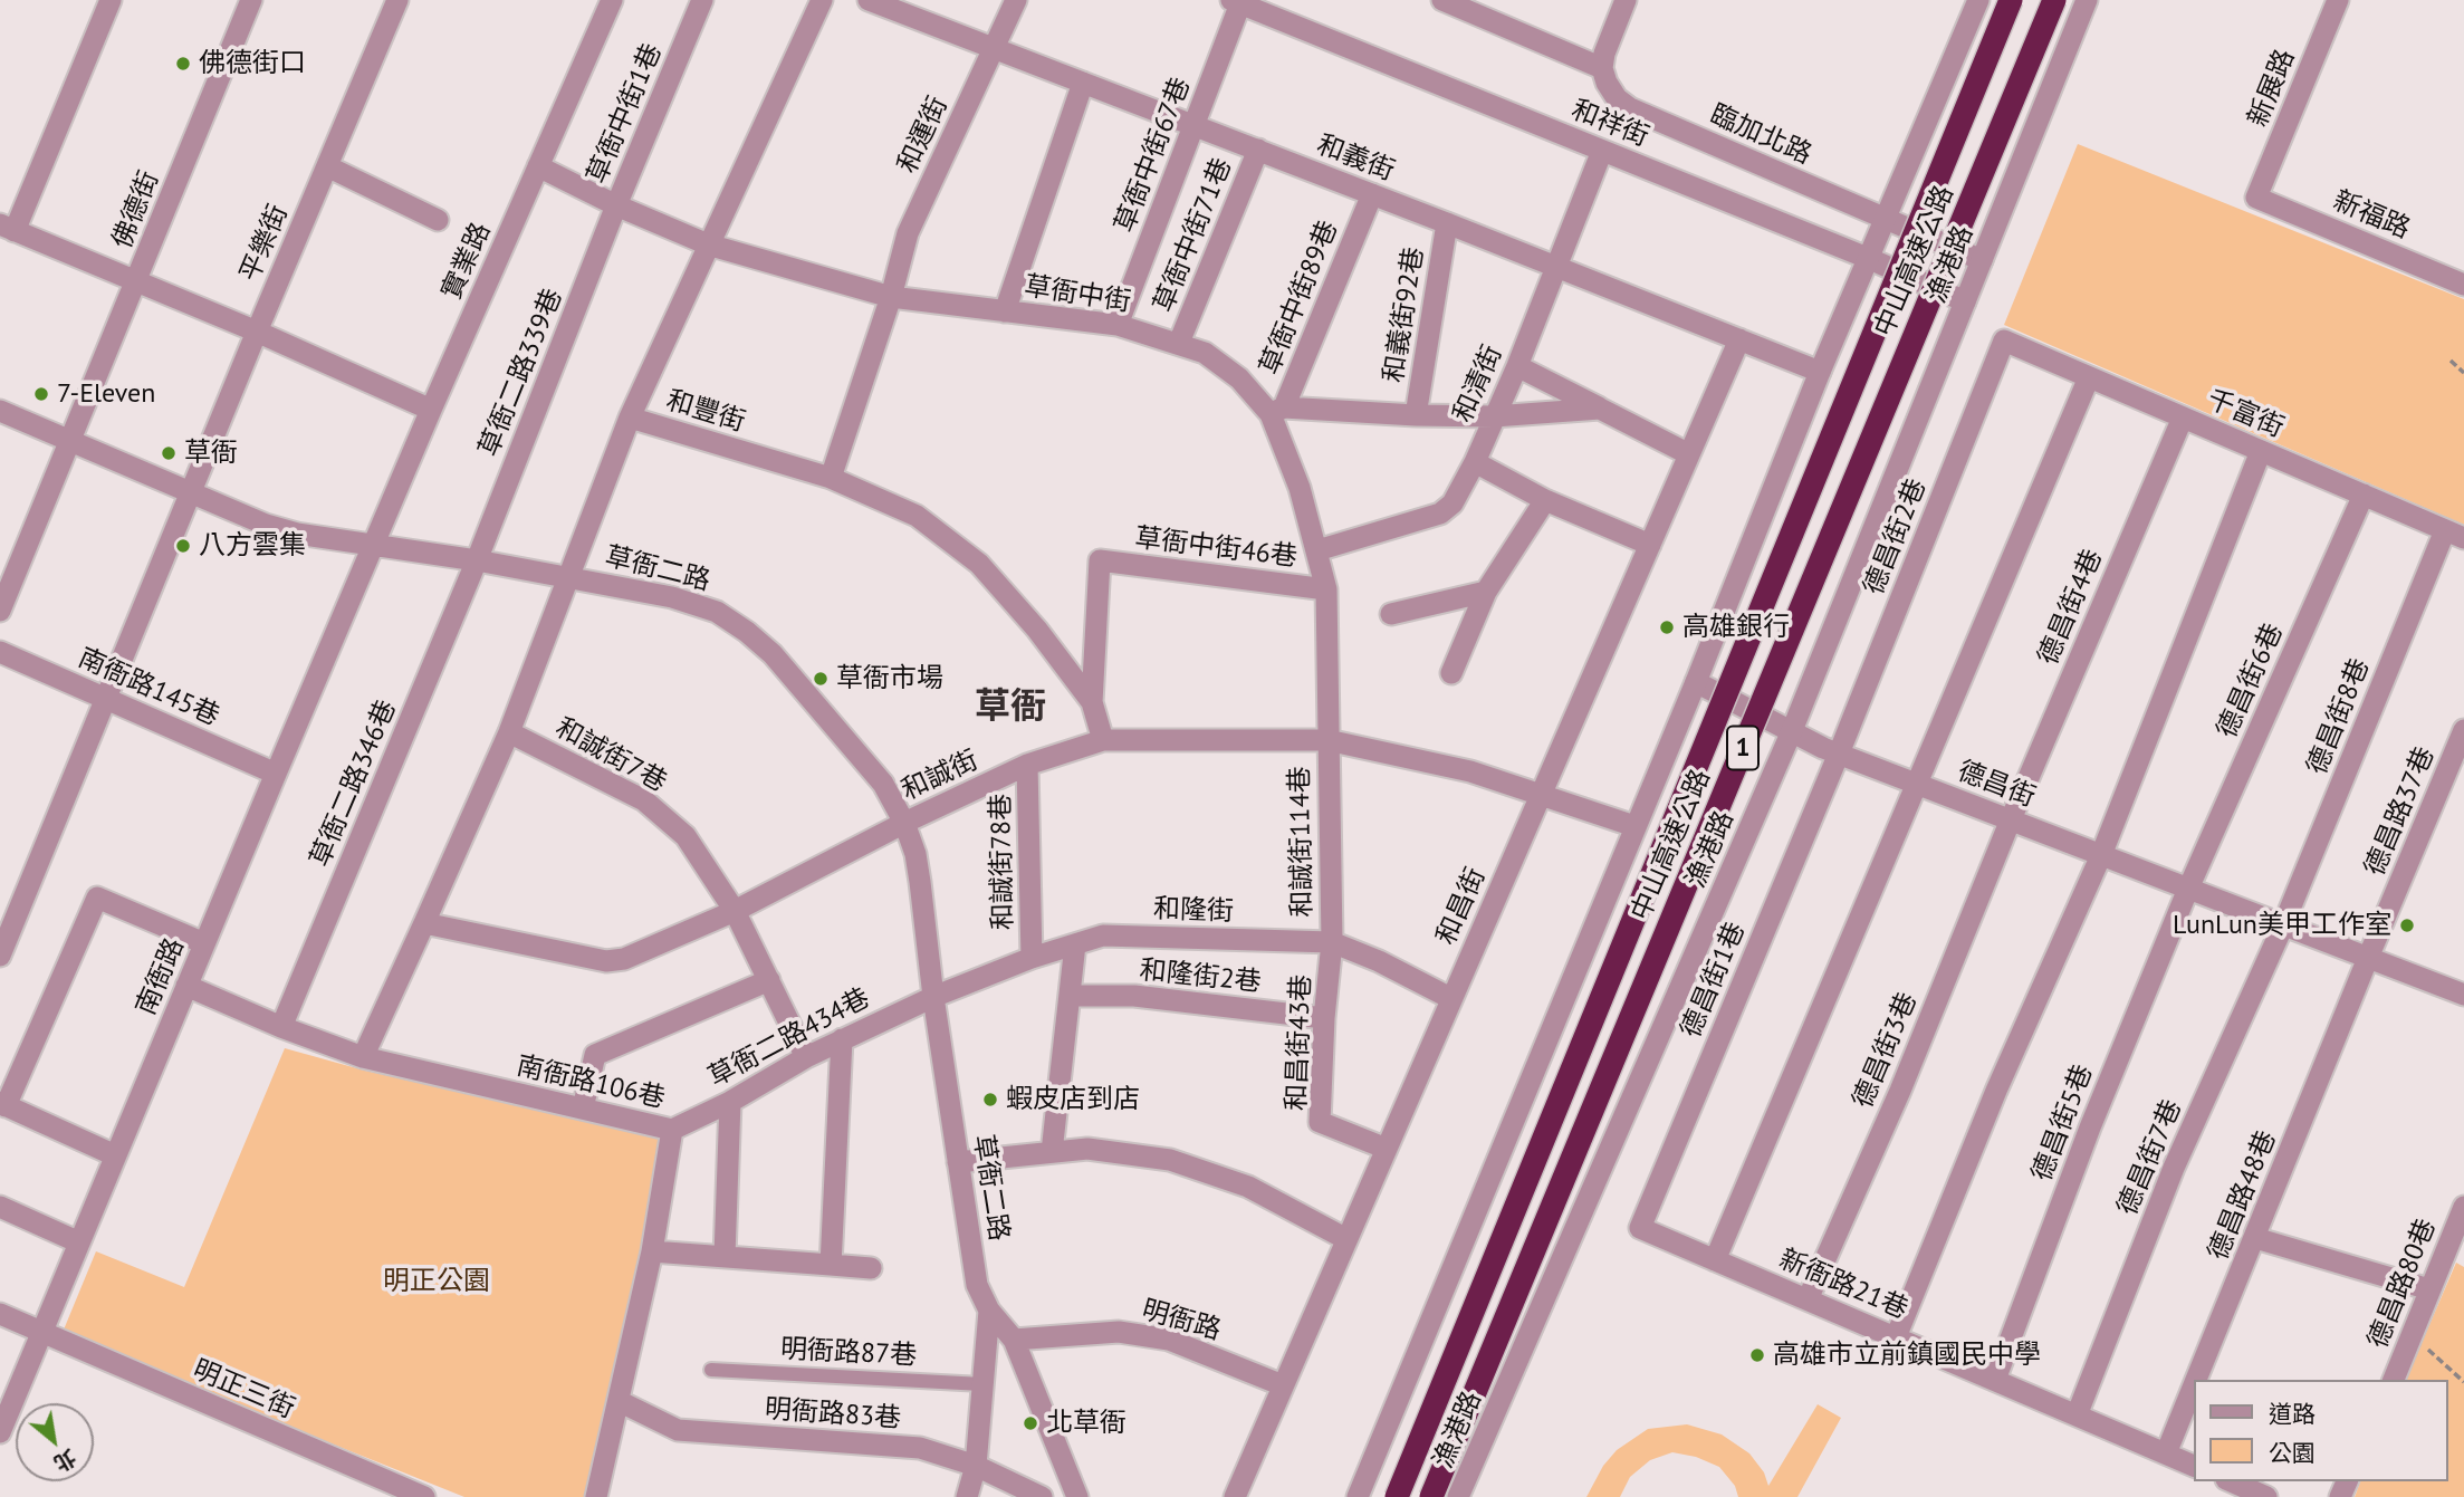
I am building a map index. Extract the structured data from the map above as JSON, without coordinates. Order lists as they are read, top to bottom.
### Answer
{
  "streets": {
    "highway": ["中山高速公路", "1"],
    "street": [
      "新展路",
      "草衙中街1巷",
      "和祥街",
      "和運街",
      "臨加北路",
      "草衙中街67巷",
      "和義街",
      "佛德街",
      "新福路",
      "草衙中街71巷",
      "平樂街",
      "實業路",
      "漁港路",
      "草衙中街",
      "草衙中街89巷",
      "和義街92巷",
      "草衙二路339巷",
      "和清街",
      "和豐街",
      "千富街",
      "德昌街2巷",
      "草衙中街46巷",
      "草衙二路",
      "德昌街4巷",
      "德昌街6巷",
      "南衙路145巷",
      "德昌街8巷",
      "和誠街7巷",
      "和誠街",
      "草衙二路346巷",
      "德昌街",
      "德昌路37巷",
      "和誠街114巷",
      "和誠街78巷",
      "和昌街",
      "和隆街",
      "南衙路",
      "和隆街2巷",
      "德昌街1巷",
      "草衙二路434巷",
      "和昌街43巷",
      "德昌街3巷",
      "南衙路106巷",
      "德昌街5巷",
      "德昌街7巷",
      "德昌路48巷",
      "德昌路80巷",
      "新衙路21巷",
      "明衙路",
      "明正三街",
      "明衙路83巷"
    ],
    "lane": ["明衙路87巷"]
  },
  "crossings": [
    ["新展路", "新福路"],
    ["草衙中街1巷", "草衙中街"],
    ["草衙中街1巷", "草衙二路339巷"],
    ["和祥街", "草衙中街67巷"],
    ["和祥街", "漁港路"],
    ["和祥街", "和清街"],
    ["和運街", "和義街"],
    ["和運街", "草衙中街"],
    ["和運街", "和豐街"],
    ["臨加北路", "漁港路"],
    ["草衙中街67巷", "和義街"],
    ["草衙中街67巷", "草衙中街"],
    ["和義街", "草衙中街71巷"],
    ["和義街", "草衙中街89巷"],
    ["和義街", "和義街92巷"],
    ["和義街", "和清街"],
    ["和義街", "和昌街"],
    ["佛德街", "草衙二路"],
    ["草衙中街71巷", "草衙中街"],
    ["平樂街", "草衙二路"],
    ["平樂街", "南衙路145巷"],
    ["實業路", "草衙中街"],
    ["實業路", "草衙二路"],
    ["實業路", "南衙路"],
    ["漁港路", "德昌街"],
    ["草衙中街", "草衙中街89巷"],
    ["草衙中街", "草衙二路339巷"],
    ["草衙中街", "和清街"],
    ["草衙中街", "和豐街"],
    ["草衙中街", "草衙中街46巷"],
    ["草衙中街", "和誠街"],
    ["草衙中街", "和誠街114巷"],
    ["草衙二路339巷", "草衙二路"],
    ["草衙二路339巷", "草衙二路346巷"],
    ["和豐街", "草衙中街46巷"],
    ["和豐街", "和誠街"],
    ["千富街", "德昌街2巷"],
    ["千富街", "德昌街4巷"],
    ["千富街", "德昌街6巷"],
    ["千富街", "德昌街8巷"],
    ["德昌街2巷", "德昌街"],
    ["德昌街2巷", "德昌街1巷"],
    ["草衙二路", "和誠街"],
    ["草衙二路", "草衙二路346巷"],
    ["草衙二路", "和隆街"],
    ["草衙二路", "南衙路"],
    ["草衙二路", "草衙二路434巷"],
    ["草衙二路", "明衙路"],
    ["德昌街4巷", "德昌街"],
    ["德昌街4巷", "德昌街3巷"],
    ["德昌街6巷", "德昌街"],
    ["德昌街6巷", "德昌街5巷"],
    ["南衙路145巷", "南衙路"],
    ["德昌街8巷", "德昌街"],
    ["德昌街8巷", "德昌街7巷"],
    ["和誠街7巷", "和誠街"],
    ["和誠街7巷", "草衙二路434巷"],
    ["和誠街", "和誠街114巷"],
    ["和誠街", "和誠街78巷"],
    ["和誠街", "和昌街"],
    ["草衙二路346巷", "南衙路106巷"],
    ["德昌街", "德昌路37巷"],
    ["德昌街", "德昌街1巷"],
    ["德昌街", "德昌街3巷"],
    ["德昌街", "德昌街5巷"],
    ["德昌街", "德昌街7巷"],
    ["德昌街", "德昌路48巷"],
    ["德昌路37巷", "德昌路48巷"],
    ["和誠街114巷", "和隆街"],
    ["和誠街114巷", "和昌街43巷"],
    ["和誠街78巷", "和隆街"],
    ["和昌街", "和隆街"],
    ["和昌街", "和昌街43巷"],
    ["和昌街", "明衙路"],
    ["和隆街", "草衙二路434巷"],
    ["和隆街", "和昌街43巷"],
    ["南衙路", "南衙路106巷"],
    ["南衙路", "明正三街"],
    ["和隆街2巷", "和昌街43巷"],
    ["德昌街1巷", "新衙路21巷"],
    ["草衙二路434巷", "南衙路106巷"],
    ["德昌街3巷", "新衙路21巷"],
    ["南衙路106巷", "明衙路83巷"],
    ["德昌街5巷", "新衙路21巷"],
    ["德昌街7巷", "新衙路21巷"],
    ["德昌路48巷", "新衙路21巷"]
  ],
  "districts": ["草衙"],
  "parks": ["明正公園"],
  "places": [
    "佛德街口",
    "7-Eleven",
    "草衙",
    "八方雲集",
    "高雄銀行",
    "草衙市場",
    "LunLun美甲工作室",
    "蝦皮店到店",
    "高雄市立前鎮國民中學",
    "北草衙"
  ],
  "legend": ["道路", "公園"],
  "north": "bottom right"
}
